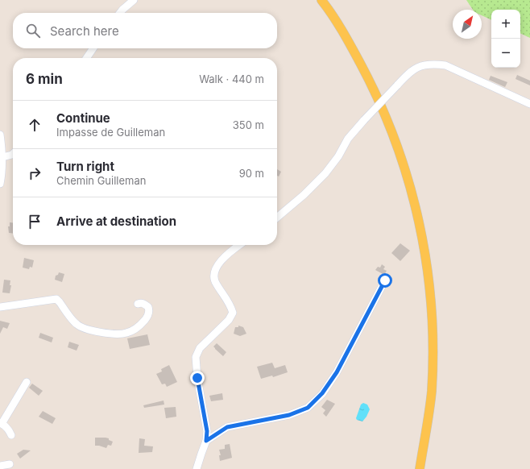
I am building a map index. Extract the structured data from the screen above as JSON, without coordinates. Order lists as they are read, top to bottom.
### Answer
{
  "north": "top right",
  "page": {
    "map_buttons": ["+", "−"],
    "search": "Search here",
    "heading": ["6 min", "Walk · 440 m"],
    "list": [
      ["Continue", "Impasse de Guilleman", "350 m"],
      ["Turn right", "Chemin Guilleman", "90 m"],
      "Arrive at destination"
    ]
  }
}
